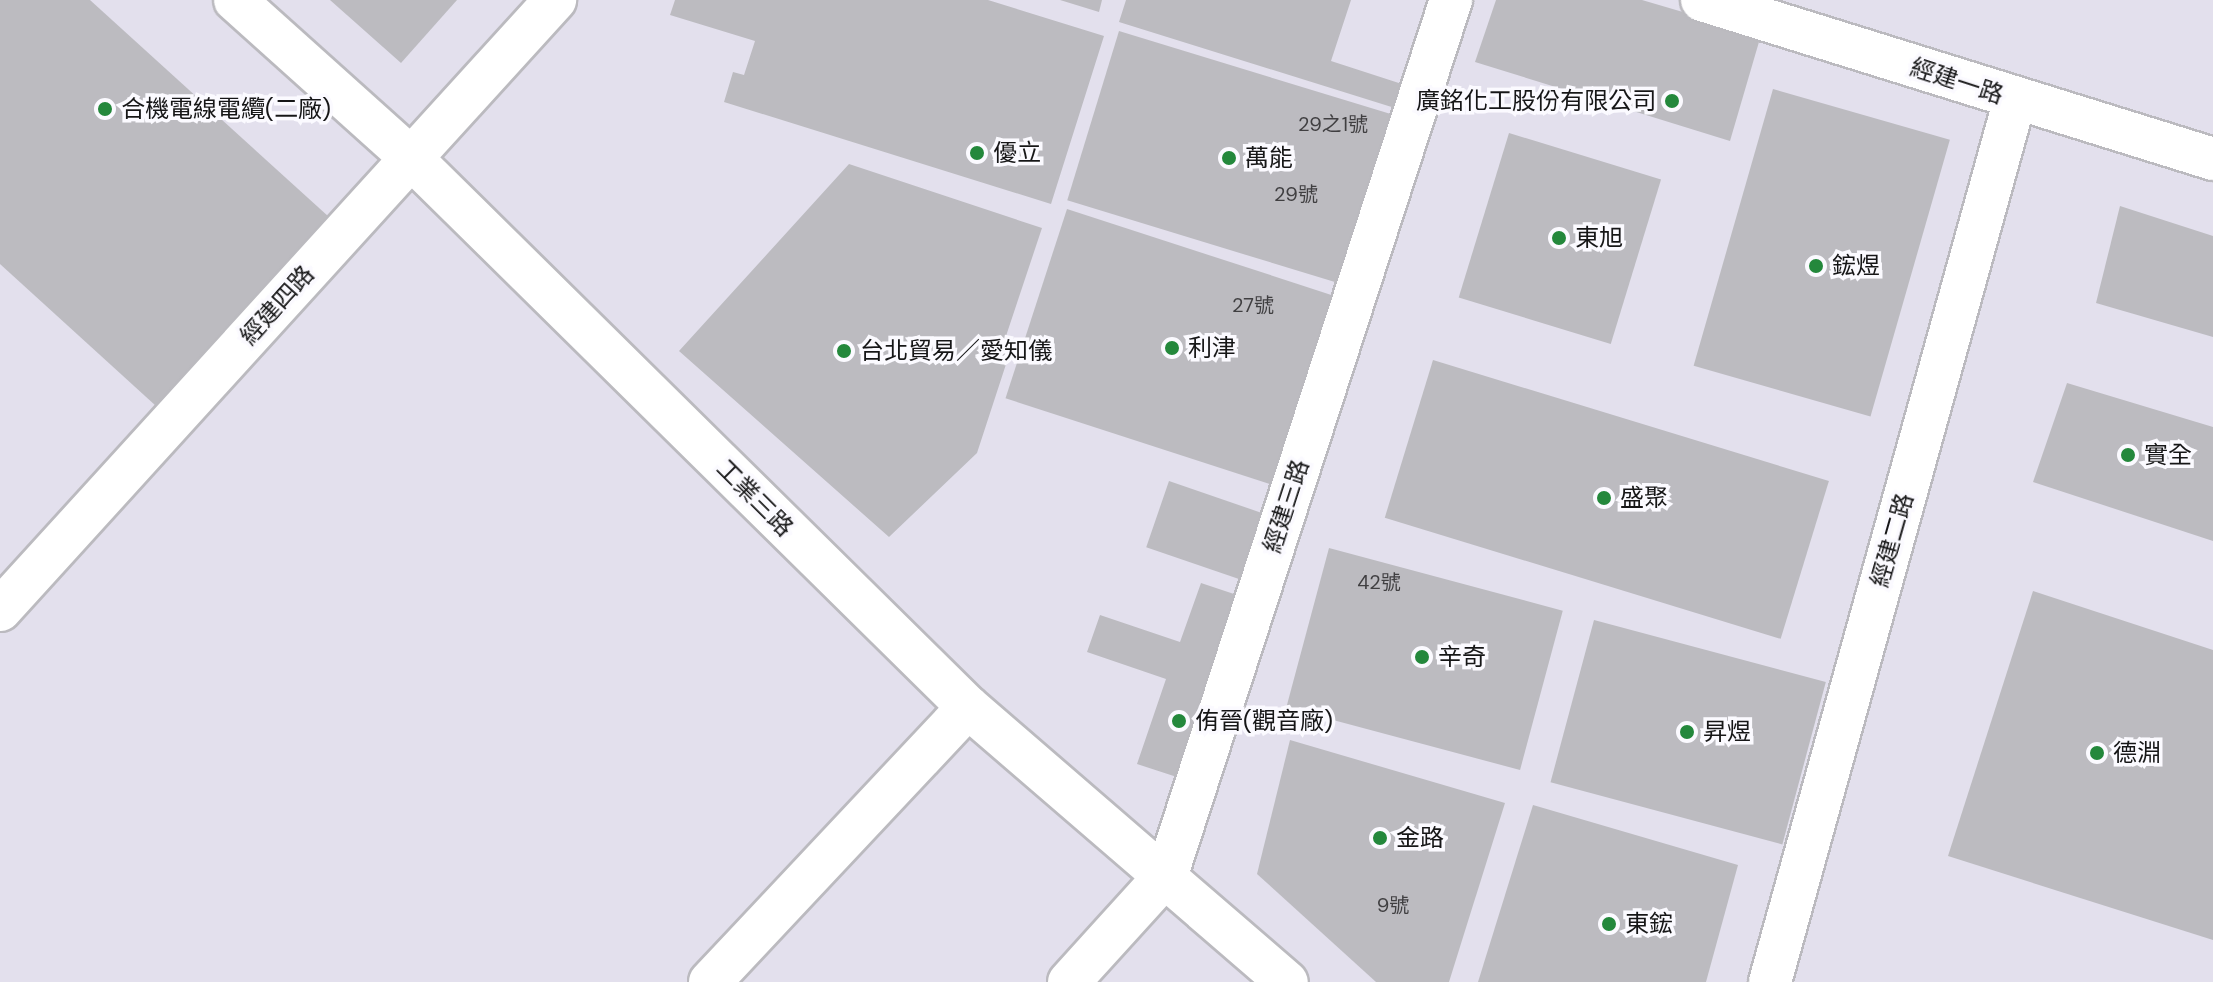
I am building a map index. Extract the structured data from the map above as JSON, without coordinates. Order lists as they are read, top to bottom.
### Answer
{
  "streets": {
    "street": [
      "經建一路",
      "經建四路",
      "工業三路",
      "經建三路",
      "經建二路"
    ]
  },
  "crossings": [
    ["經建一路", "經建二路"],
    ["經建四路", "工業三路"],
    ["工業三路", "經建三路"]
  ],
  "places": [
    "廣銘化工股份有限公司",
    "合機電線電纜(二廠)",
    "優立",
    "萬能",
    "東旭",
    "鋐煜",
    "利津",
    "台北貿易／愛知儀",
    "實全",
    "盛聚",
    "辛奇",
    "侑晉(觀音廠)",
    "昇煜",
    "德淵",
    "金路",
    "東鋐"
  ],
  "house_numbers": [
    "29之1號",
    "29號",
    "27號",
    "42號",
    "9號"
  ]
}
